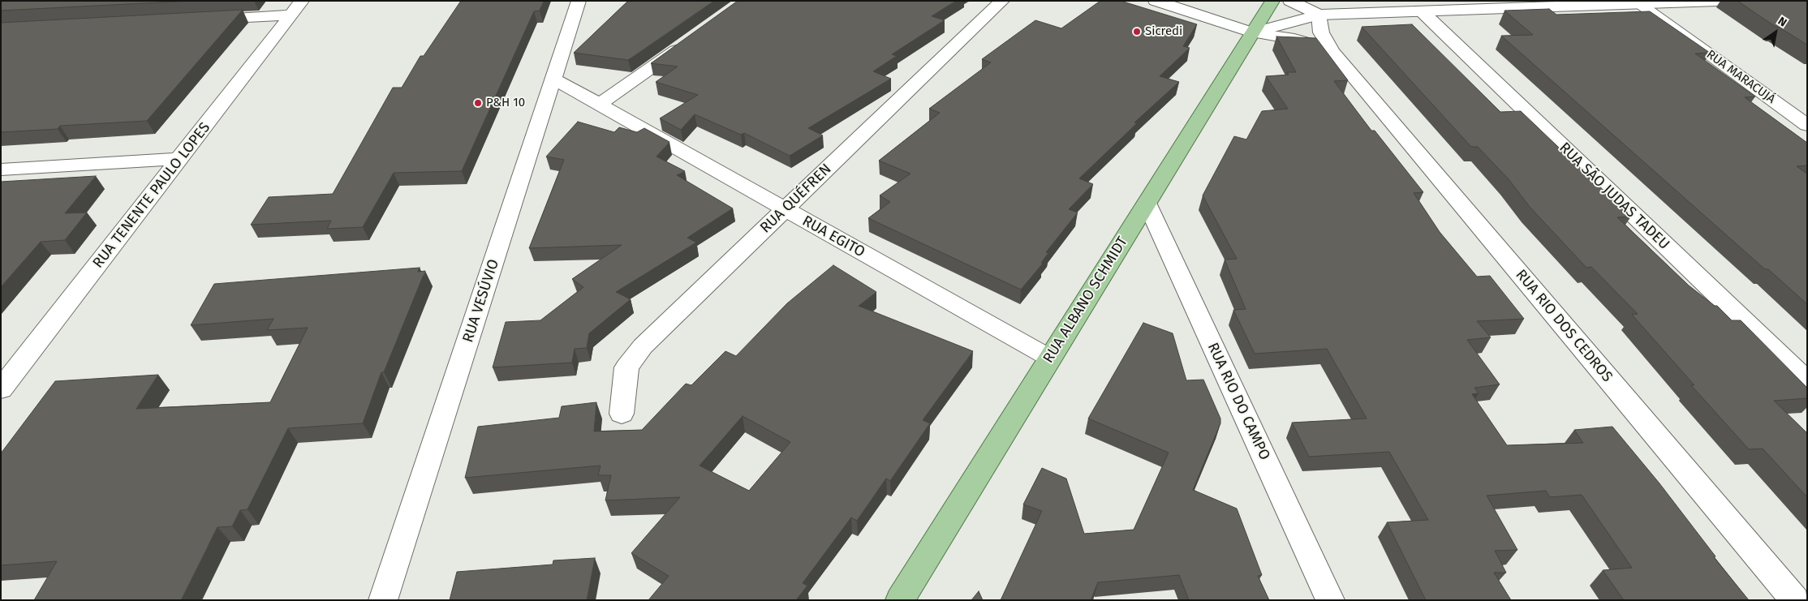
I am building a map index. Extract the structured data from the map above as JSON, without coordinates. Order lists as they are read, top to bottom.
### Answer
{
  "streets": {
    "main road": ["RUA ALBANO SCHMIDT"],
    "street": [
      "RUA MARACUJÁ",
      "RUA TENENTE PAULO LOPES",
      "RUA SÃO JUDAS TADEU",
      "RUA QUÉFREN",
      "RUA EGITO",
      "RUA VESÚVIO",
      "RUA RIO DOS CEDROS",
      "RUA RIO DO CAMPO"
    ]
  },
  "crossings": [
    ["RUA QUÉFREN", "RUA EGITO"],
    ["RUA EGITO", "RUA ALBANO SCHMIDT"],
    ["RUA EGITO", "RUA VESÚVIO"],
    ["RUA ALBANO SCHMIDT", "RUA RIO DO CAMPO"]
  ],
  "places": ["Sicredi", "P&H 10"],
  "north": "top right"
}
